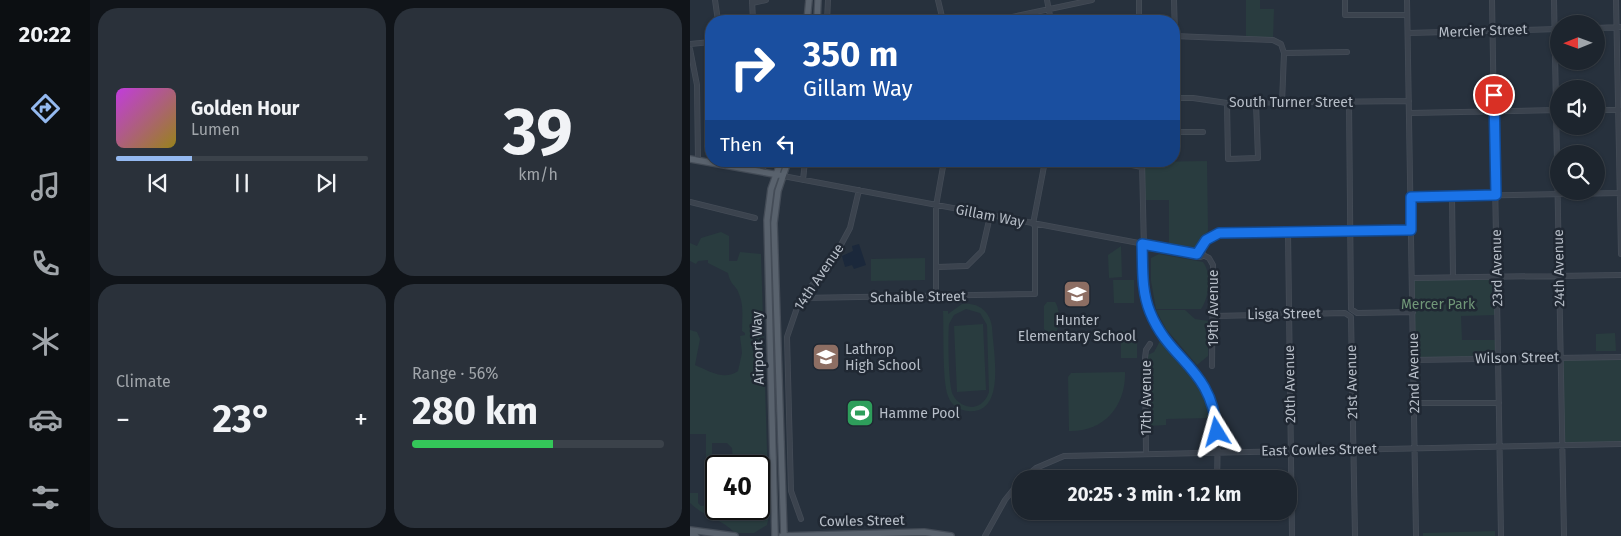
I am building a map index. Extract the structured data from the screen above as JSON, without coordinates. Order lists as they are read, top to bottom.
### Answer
{
  "streets": {
    "main road": ["Airport Way", "Cowles Street"],
    "street": [
      "Mercier Street",
      "South Turner Street",
      "Gillam Way",
      "23rd Avenue",
      "24th Avenue",
      "14th Avenue",
      "Schaible Street",
      "19th Avenue",
      "Lisga Street",
      "Wilson Street",
      "22nd Avenue",
      "21st Avenue",
      "20th Avenue",
      "17th Avenue",
      "East Cowles Street"
    ]
  },
  "crossings": [
    ["Mercier Street", "23rd Avenue"],
    ["Mercier Street", "22nd Avenue"],
    ["South Turner Street", "22nd Avenue"],
    ["Gillam Way", "14th Avenue"],
    ["Gillam Way", "Schaible Street"],
    ["Gillam Way", "19th Avenue"],
    ["Gillam Way", "Airport Way"],
    ["23rd Avenue", "Wilson Street"],
    ["23rd Avenue", "East Cowles Street"],
    ["24th Avenue", "Wilson Street"],
    ["24th Avenue", "East Cowles Street"],
    ["14th Avenue", "Schaible Street"],
    ["19th Avenue", "Lisga Street"],
    ["Lisga Street", "21st Avenue"],
    ["Lisga Street", "20th Avenue"],
    ["Airport Way", "Cowles Street"],
    ["Wilson Street", "22nd Avenue"],
    ["22nd Avenue", "East Cowles Street"],
    ["21st Avenue", "East Cowles Street"],
    ["20th Avenue", "East Cowles Street"],
    ["17th Avenue", "East Cowles Street"]
  ],
  "parks": ["Mercer Park"],
  "places": {
    "school or university": ["Hunter Elementary School", "Lathrop High School"],
    "sports": ["Hamme Pool"]
  },
  "north": "left",
  "page": {
    "tabs": "20:22",
    "tile": [
      ["39", "km/h"],
      "Climate",
      ["Range · 56%", "280 km"]
    ],
    "turn": ["350 m", "Gillam Way"],
    "song": ["Golden Hour", "Lumen"],
    "then": "Then",
    "heat": ["−", "23°", "+"],
    "limit": "40",
    "trip": "20:25 · 3 min · 1.2 km"
  }
}
